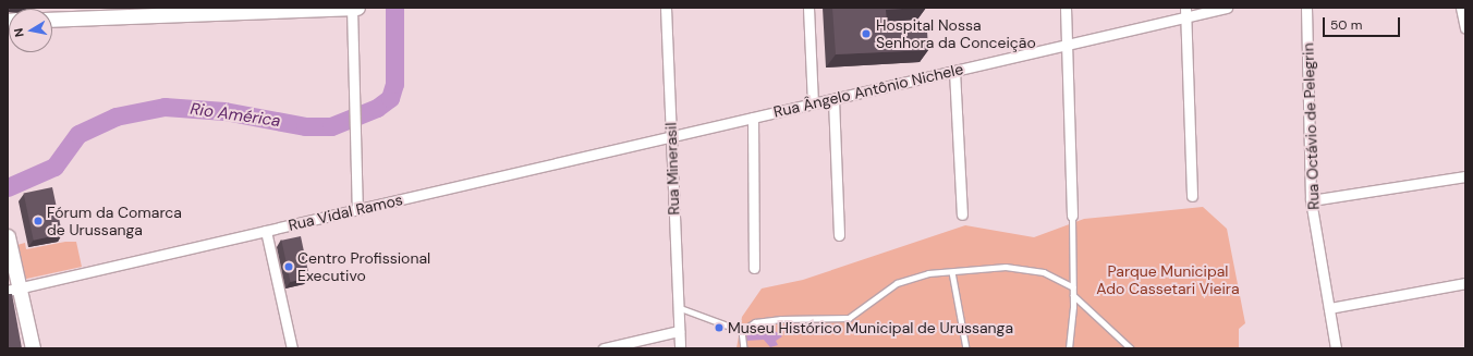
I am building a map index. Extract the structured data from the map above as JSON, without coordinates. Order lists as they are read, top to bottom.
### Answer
{
  "streets": {
    "street": [
      "Rua Ângelo Antônio Nichele",
      "Rua Octávio de Pelegrin",
      "Rua Minerasil",
      "Rua Vidal Ramos"
    ]
  },
  "crossings": [
    ["Rua Ângelo Antônio Nichele", "Rua Minerasil"],
    ["Rua Ângelo Antônio Nichele", "Rua Vidal Ramos"],
    ["Rua Minerasil", "Rua Vidal Ramos"]
  ],
  "water": ["Rio América"],
  "parks": ["Parque Municipal Ado Cassetari Vieira"],
  "places": [
    "Hospital Nossa Senhora da Conceição",
    "Fórum da Comarca de Urussanga",
    "Centro Profissional Executivo",
    "Museu Histórico Municipal de Urussanga"
  ],
  "scale_bar": "50 m",
  "north": "left"
}
